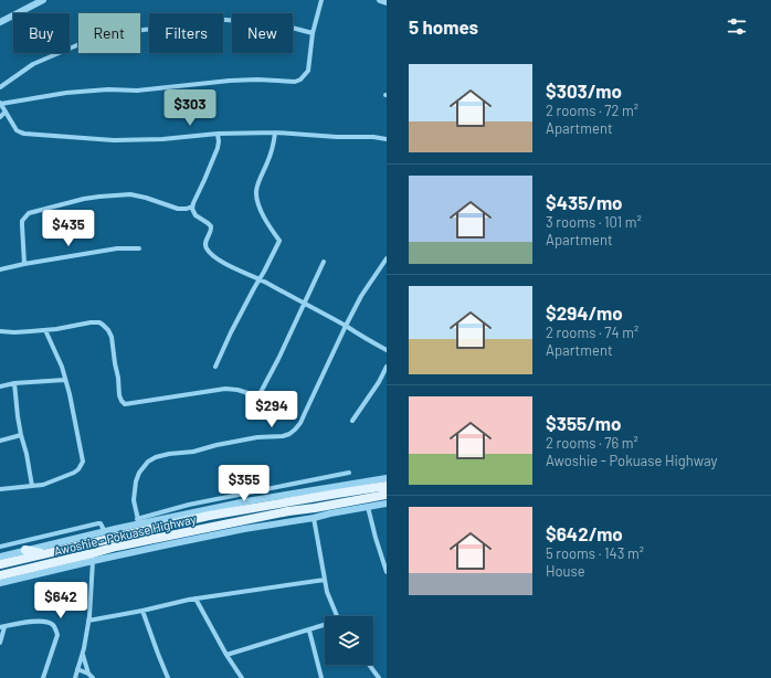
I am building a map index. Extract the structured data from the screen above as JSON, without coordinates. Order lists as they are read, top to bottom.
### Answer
{
  "streets": {
    "main road": ["Awoshie - Pokuase Highway"]
  },
  "page": {
    "heading": "5 homes",
    "chip": [
      "Buy",
      "Rent",
      "Filters",
      "New"
    ],
    "list": [
      {
        "name": "$303/mo",
        "note": "2 rooms · 72 m² · Apartment"
      },
      {
        "name": "$435/mo",
        "note": "3 rooms · 101 m² · Apartment"
      },
      {
        "name": "$294/mo",
        "note": "2 rooms · 74 m² · Apartment"
      },
      {
        "name": "$355/mo",
        "note": "2 rooms · 76 m² · Awoshie - Pokuase Highway"
      },
      {
        "name": "$642/mo",
        "note": "5 rooms · 143 m² · House"
      }
    ],
    "price": [
      "$303",
      "$435",
      "$294",
      "$355",
      "$642"
    ]
  }
}
